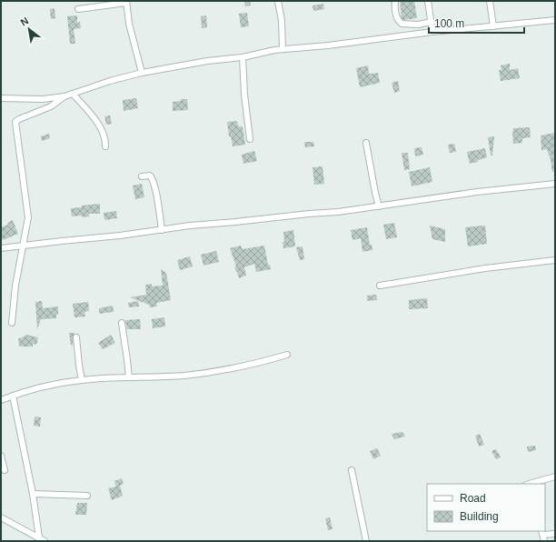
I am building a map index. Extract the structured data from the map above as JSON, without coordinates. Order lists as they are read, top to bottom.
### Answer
{
  "legend": ["Road", "Building"],
  "scale_bar": "100 m",
  "north": "top left"
}
